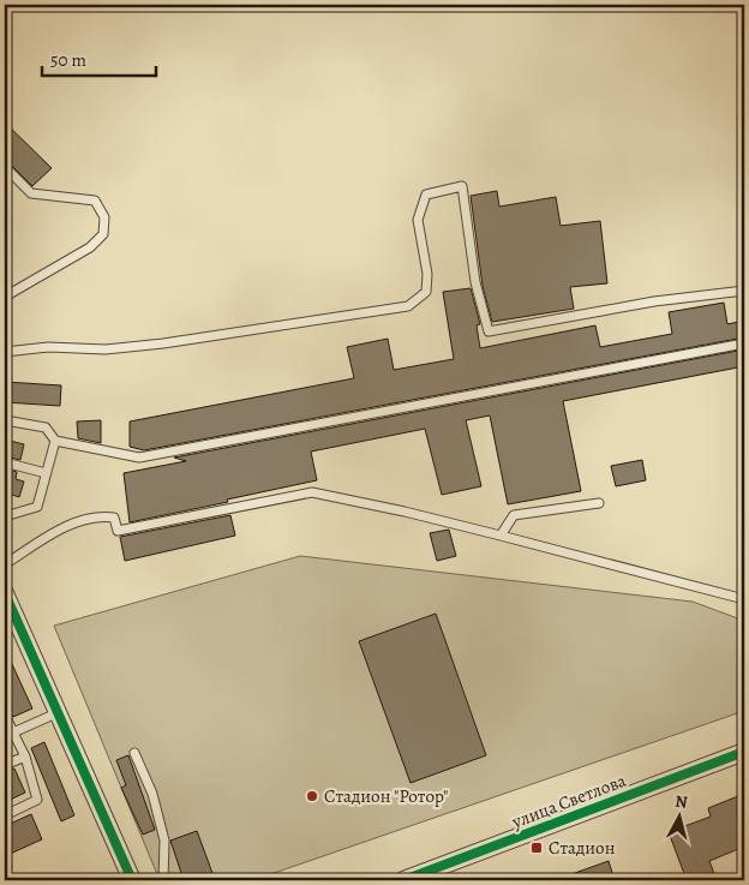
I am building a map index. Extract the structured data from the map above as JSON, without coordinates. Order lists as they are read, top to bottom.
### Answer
{
  "streets": {
    "street": ["улица Светлова"]
  },
  "places": {
    "other": ["Стадион \"Ротор\""],
    "transit": ["Стадион"]
  },
  "scale_bar": "50 m",
  "north": "top"
}
